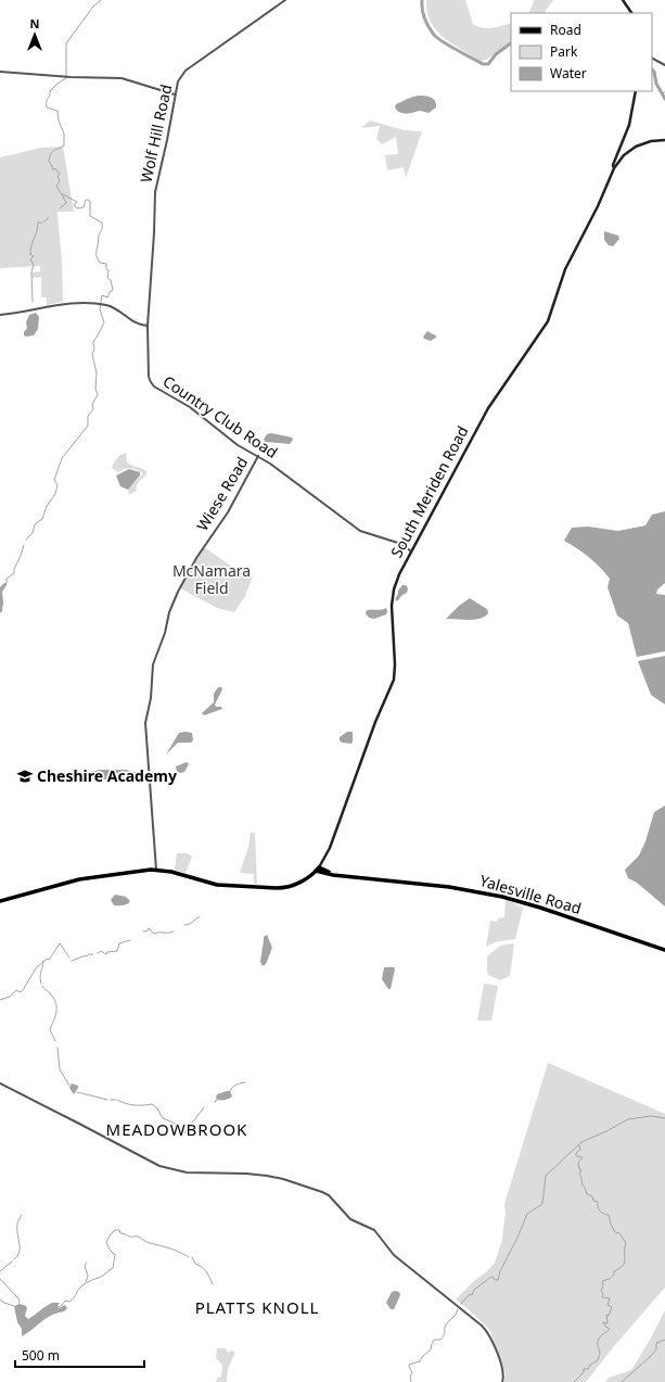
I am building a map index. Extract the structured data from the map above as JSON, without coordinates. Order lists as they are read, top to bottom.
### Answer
{
  "streets": {
    "main road": ["South Meriden Road", "Yalesville Road"],
    "street": ["Wolf Hill Road", "Country Club Road", "Wiese Road"]
  },
  "crossings": [
    ["Wolf Hill Road", "Country Club Road"],
    ["Country Club Road", "South Meriden Road"],
    ["Country Club Road", "Wiese Road"],
    ["South Meriden Road", "Wiese Road"],
    ["South Meriden Road", "Yalesville Road"]
  ],
  "districts": ["MEADOWBROOK", "PLATTS KNOLL"],
  "parks": ["McNamara Field"],
  "places": {
    "school or university": ["Cheshire Academy"]
  },
  "legend": ["Road", "Park", "Water"],
  "scale_bar": "500 m",
  "north": "top"
}
